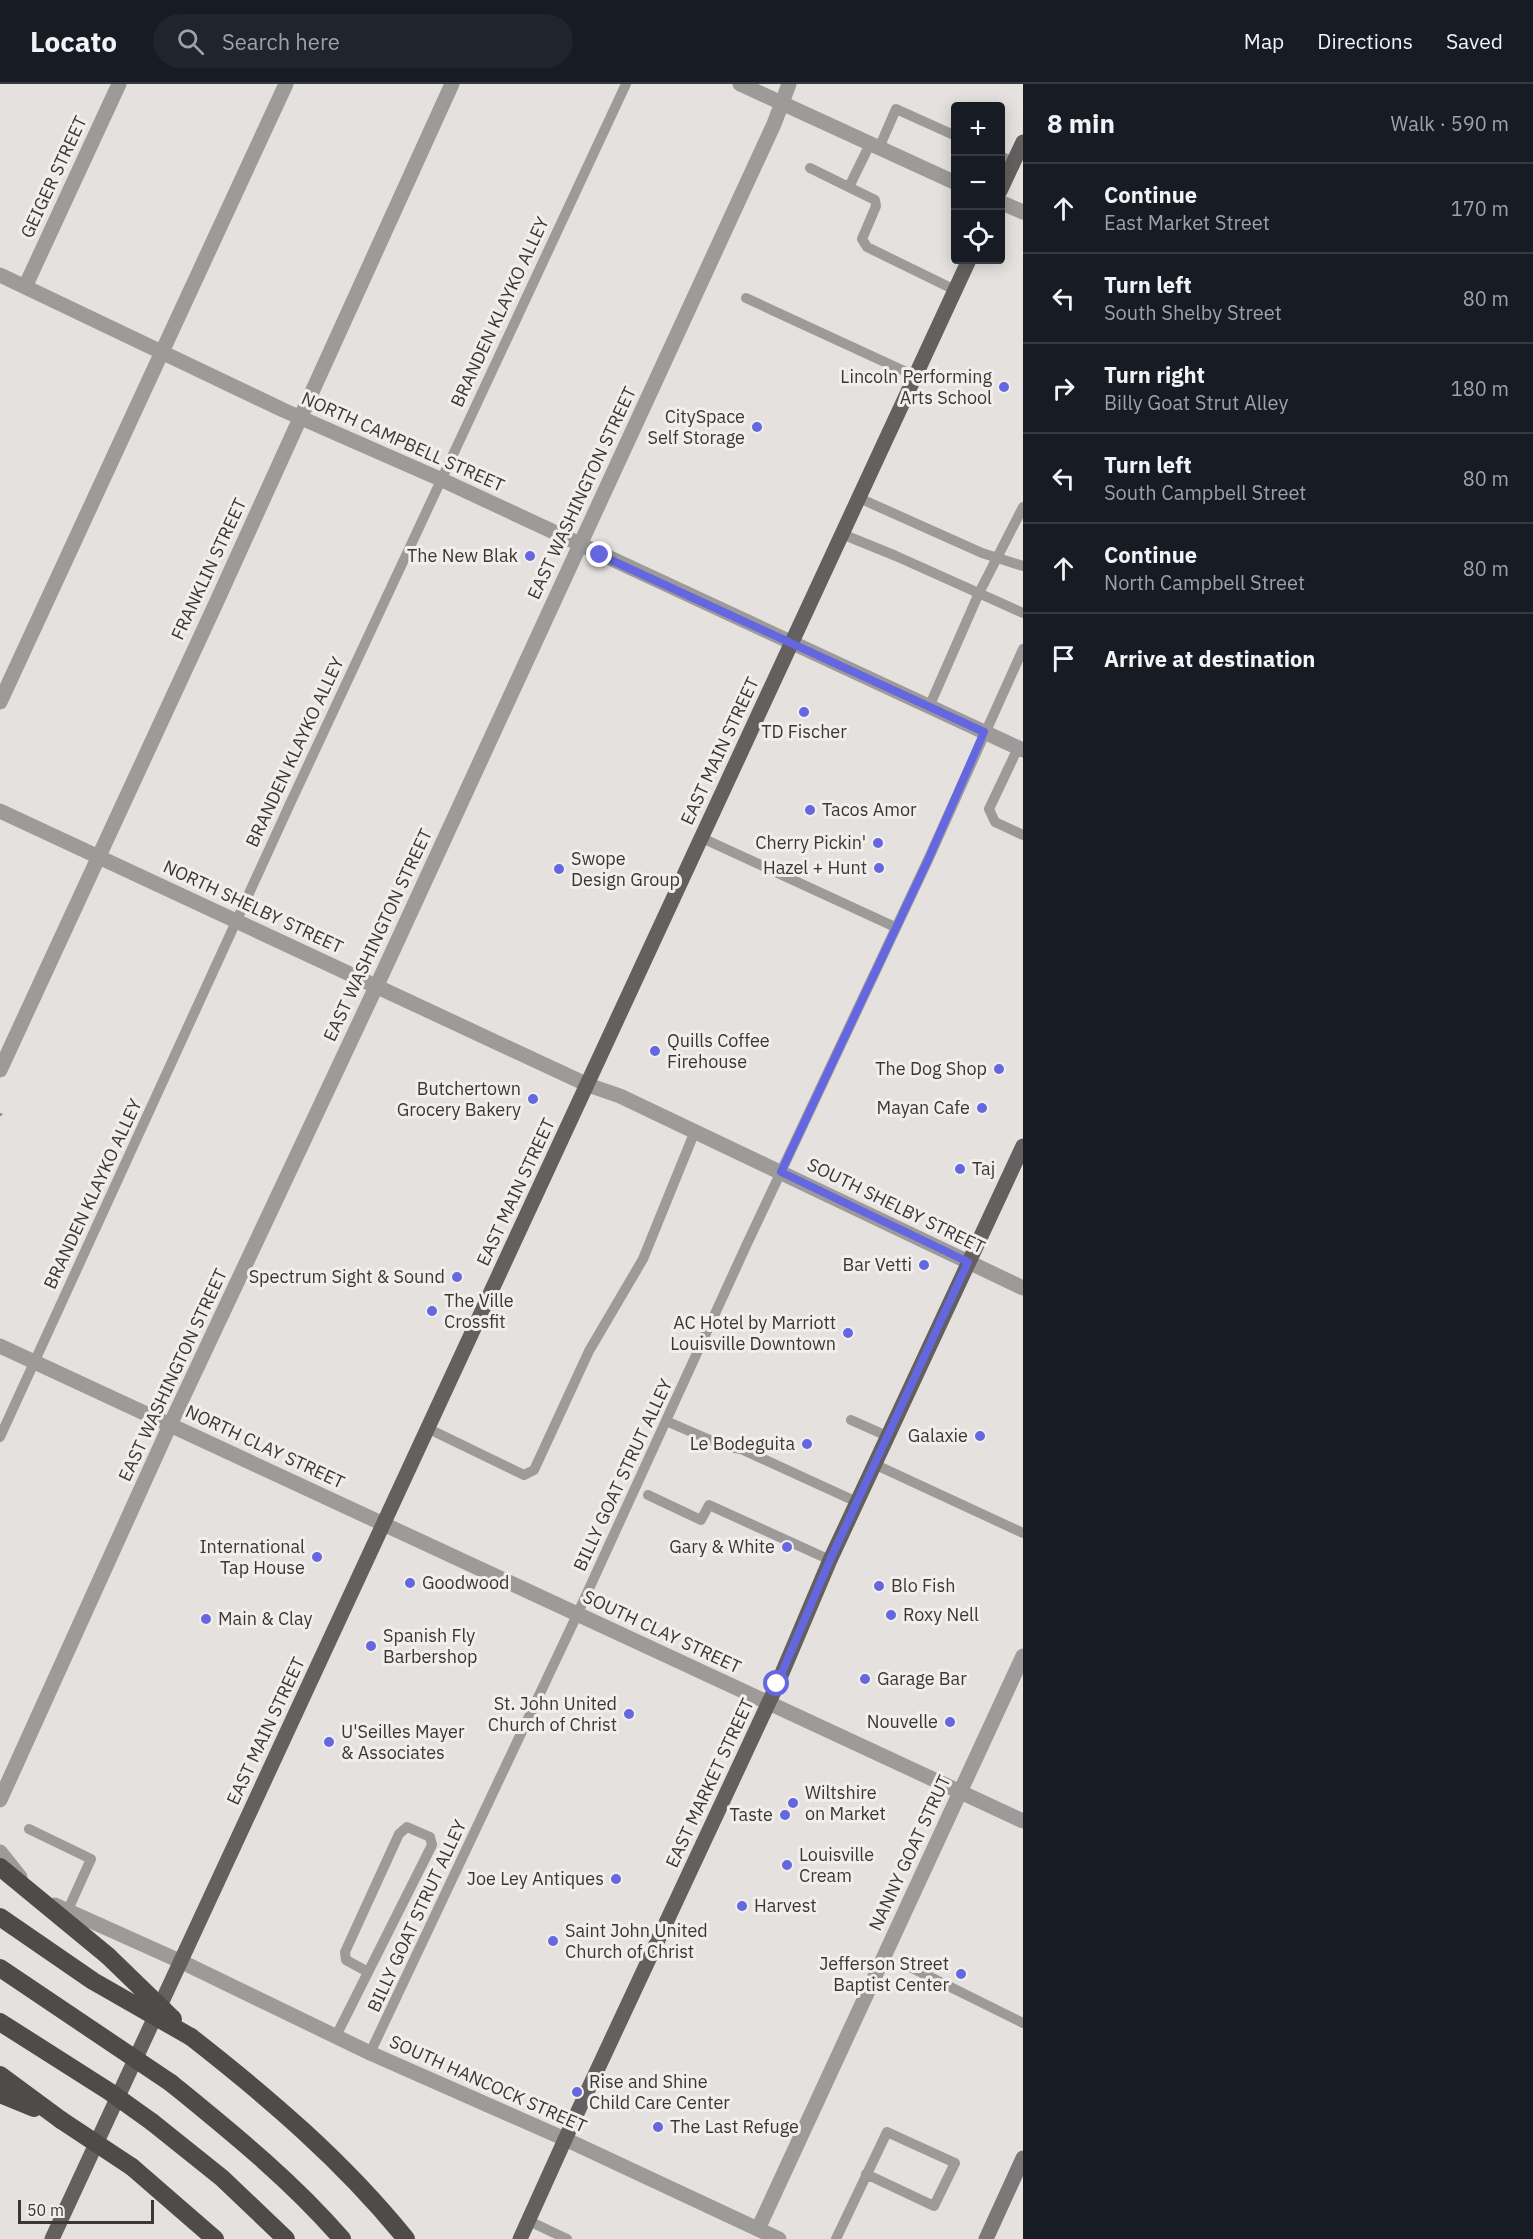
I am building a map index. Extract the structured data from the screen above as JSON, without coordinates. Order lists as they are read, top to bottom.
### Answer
{
  "streets": {
    "main road": ["EAST MAIN STREET", "EAST MARKET STREET"],
    "street": [
      "GEIGER STREET",
      "NORTH CAMPBELL STREET",
      "EAST WASHINGTON STREET",
      "FRANKLIN STREET",
      "NORTH SHELBY STREET",
      "SOUTH SHELBY STREET",
      "NORTH CLAY STREET",
      "SOUTH CLAY STREET",
      "NANNY GOAT STRUT",
      "SOUTH HANCOCK STREET"
    ],
    "lane": ["BRANDEN KLAYKO ALLEY", "BILLY GOAT STRUT ALLEY"]
  },
  "crossings": [
    ["GEIGER STREET", "NORTH CAMPBELL STREET"],
    ["BRANDEN KLAYKO ALLEY", "NORTH CAMPBELL STREET"],
    ["BRANDEN KLAYKO ALLEY", "NORTH SHELBY STREET"],
    ["BRANDEN KLAYKO ALLEY", "NORTH CLAY STREET"],
    ["NORTH CAMPBELL STREET", "EAST WASHINGTON STREET"],
    ["NORTH CAMPBELL STREET", "FRANKLIN STREET"],
    ["NORTH CAMPBELL STREET", "EAST MAIN STREET"],
    ["NORTH CAMPBELL STREET", "BILLY GOAT STRUT ALLEY"],
    ["EAST WASHINGTON STREET", "NORTH SHELBY STREET"],
    ["EAST WASHINGTON STREET", "NORTH CLAY STREET"],
    ["FRANKLIN STREET", "NORTH SHELBY STREET"],
    ["EAST MAIN STREET", "NORTH SHELBY STREET"],
    ["EAST MAIN STREET", "SOUTH SHELBY STREET"],
    ["EAST MAIN STREET", "NORTH CLAY STREET"],
    ["EAST MAIN STREET", "SOUTH CLAY STREET"],
    ["EAST MAIN STREET", "SOUTH HANCOCK STREET"],
    ["NORTH SHELBY STREET", "SOUTH SHELBY STREET"],
    ["SOUTH SHELBY STREET", "BILLY GOAT STRUT ALLEY"],
    ["SOUTH SHELBY STREET", "EAST MARKET STREET"],
    ["NORTH CLAY STREET", "SOUTH CLAY STREET"],
    ["BILLY GOAT STRUT ALLEY", "SOUTH CLAY STREET"],
    ["BILLY GOAT STRUT ALLEY", "SOUTH HANCOCK STREET"],
    ["SOUTH CLAY STREET", "EAST MARKET STREET"],
    ["SOUTH CLAY STREET", "NANNY GOAT STRUT"],
    ["EAST MARKET STREET", "SOUTH HANCOCK STREET"],
    ["NANNY GOAT STRUT", "SOUTH HANCOCK STREET"]
  ],
  "places": [
    "Lincoln Performing Arts School",
    "CitySpace Self Storage",
    "The New Blak",
    "TD Fischer",
    "Tacos Amor",
    "Cherry Pickin'",
    "Hazel + Hunt",
    "Swope Design Group",
    "Quills Coffee Firehouse",
    "The Dog Shop",
    "Butchertown Grocery Bakery",
    "Mayan Cafe",
    "Taj",
    "Bar Vetti",
    "Spectrum Sight & Sound",
    "The Ville Crossfit",
    "AC Hotel by Marriott Louisville Downtown",
    "Galaxie",
    "Le Bodeguita",
    "Gary & White",
    "International Tap House",
    "Goodwood",
    "Blo Fish",
    "Roxy Nell",
    "Main & Clay",
    "Spanish Fly Barbershop",
    "Garage Bar",
    "St. John United Church of Christ",
    "Nouvelle",
    "U'Seilles Mayer & Associates",
    "Wiltshire on Market",
    "Taste",
    "Louisville Cream",
    "Joe Ley Antiques",
    "Harvest",
    "Saint John United Church of Christ",
    "Jefferson Street Baptist Center",
    "Rise and Shine Child Care Center",
    "The Last Refuge"
  ],
  "scale_bar": "50 m",
  "page": {
    "header": "Locato",
    "search": "Search here",
    "nav": ["Map", "Directions", "Saved"],
    "heading": ["8 min", "Walk · 590 m"],
    "map_buttons": ["+", "−"],
    "list": [
      ["Continue", "East Market Street", "170 m"],
      ["Turn left", "South Shelby Street", "80 m"],
      ["Turn right", "Billy Goat Strut Alley", "180 m"],
      ["Turn left", "South Campbell Street", "80 m"],
      ["Continue", "North Campbell Street", "80 m"],
      "Arrive at destination"
    ],
    "scale": "50 m"
  }
}
